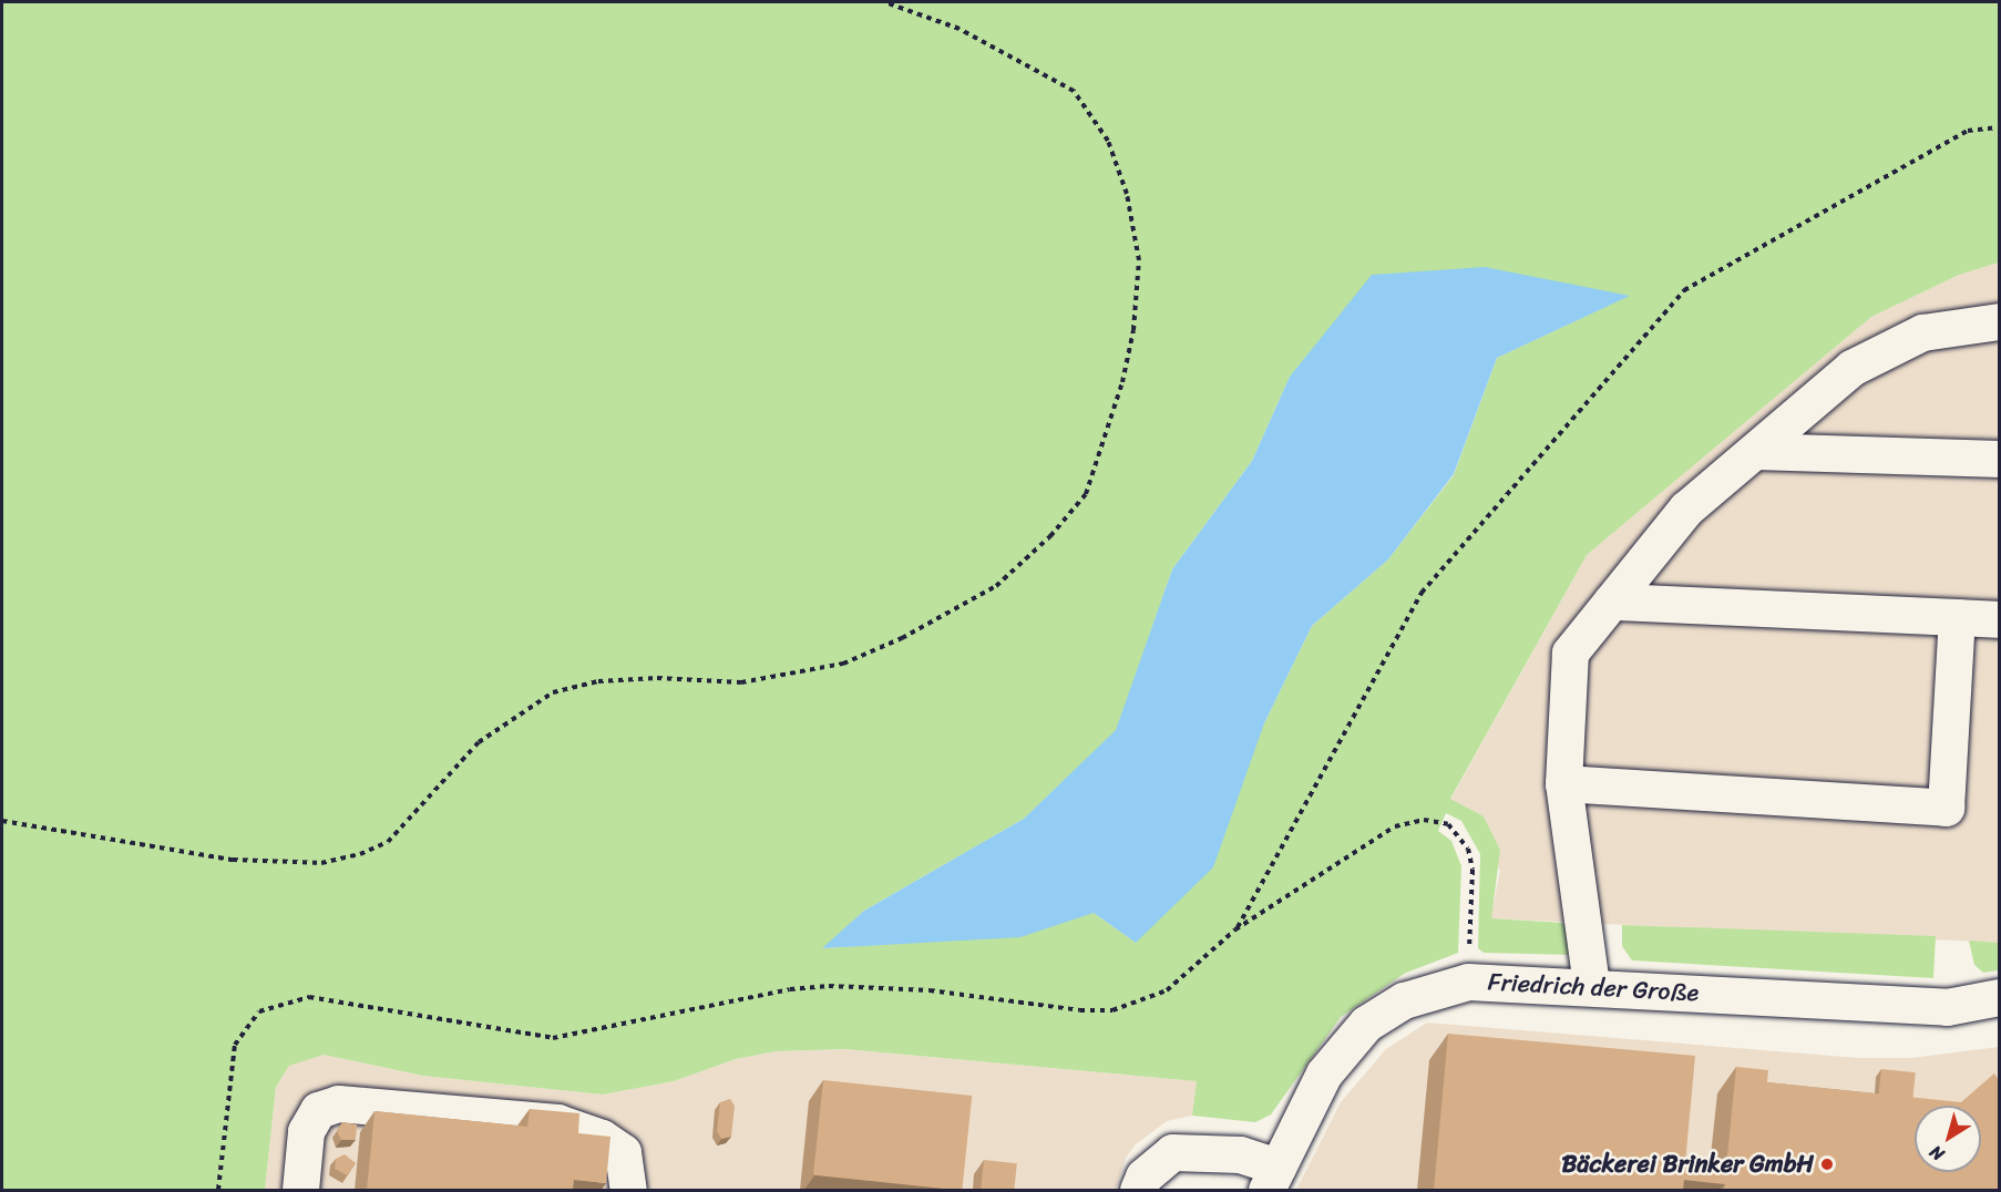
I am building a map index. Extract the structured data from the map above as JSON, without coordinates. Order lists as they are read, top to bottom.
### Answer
{
  "streets": {
    "street": ["Friedrich der Große"]
  },
  "places": ["Bäckerei Brinker GmbH"],
  "north": "bottom left"
}
